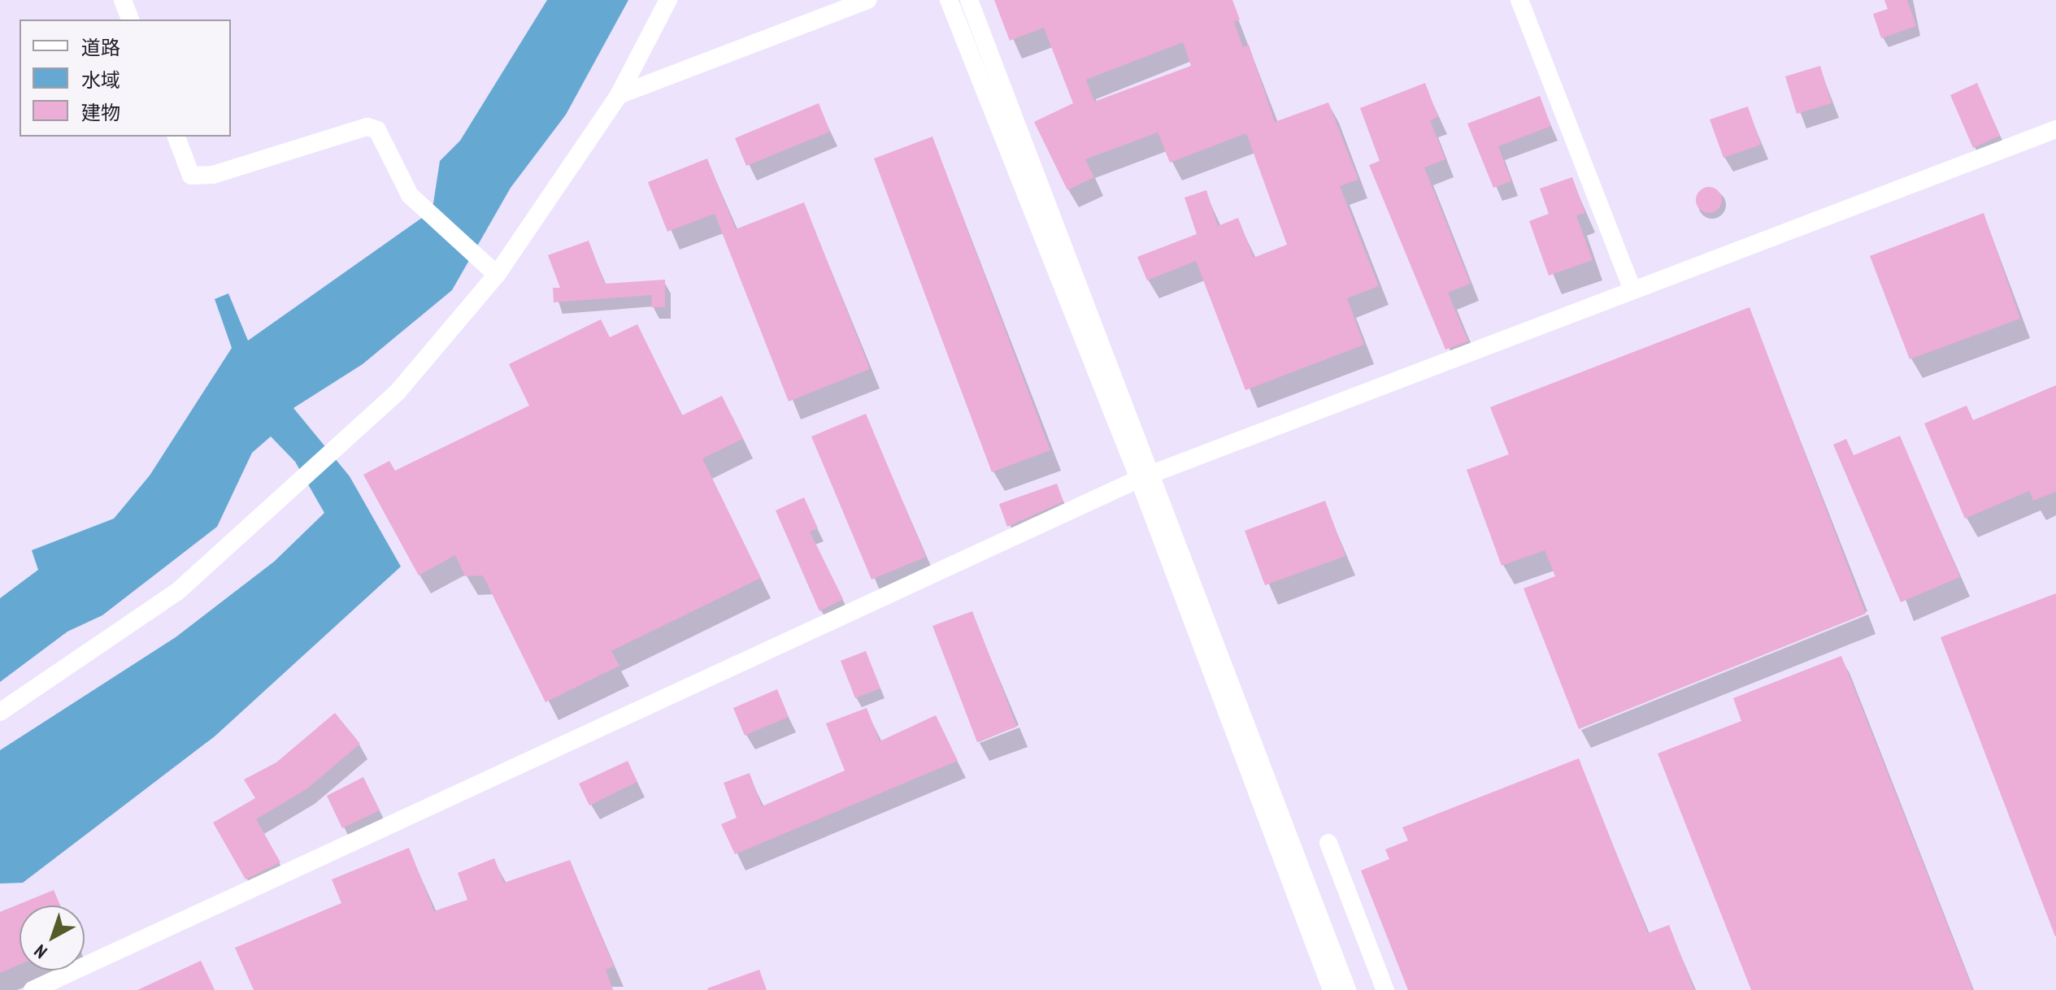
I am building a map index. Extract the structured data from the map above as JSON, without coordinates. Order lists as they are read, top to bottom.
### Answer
{
  "legend": ["道路", "水域", "建物"],
  "north": "bottom left"
}
